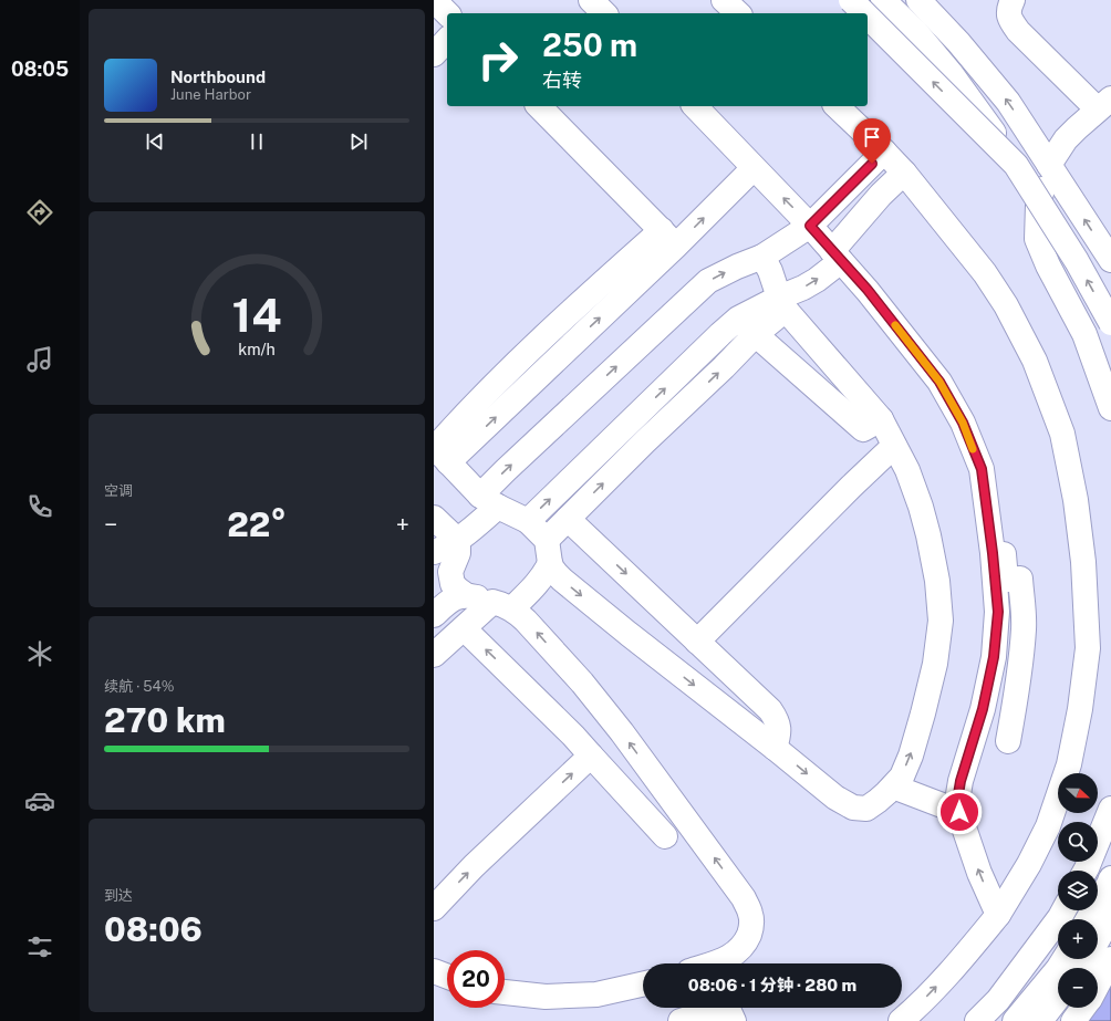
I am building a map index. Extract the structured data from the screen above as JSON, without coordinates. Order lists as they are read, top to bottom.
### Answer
{
  "north": "right",
  "page": {
    "tabs": "08:05",
    "turn": ["250 m", "右转"],
    "song": ["Northbound", "June Harbor"],
    "tile": [
      "空调",
      ["续航 · 54%", "270 km"],
      ["到达", "08:06"]
    ],
    "heat": ["−", "22°", "+"],
    "map_buttons": ["+", "−"],
    "limit": "20",
    "trip": "08:06 · 1 分钟 · 280 m",
    "gauge": ["14", "km/h"]
  }
}
